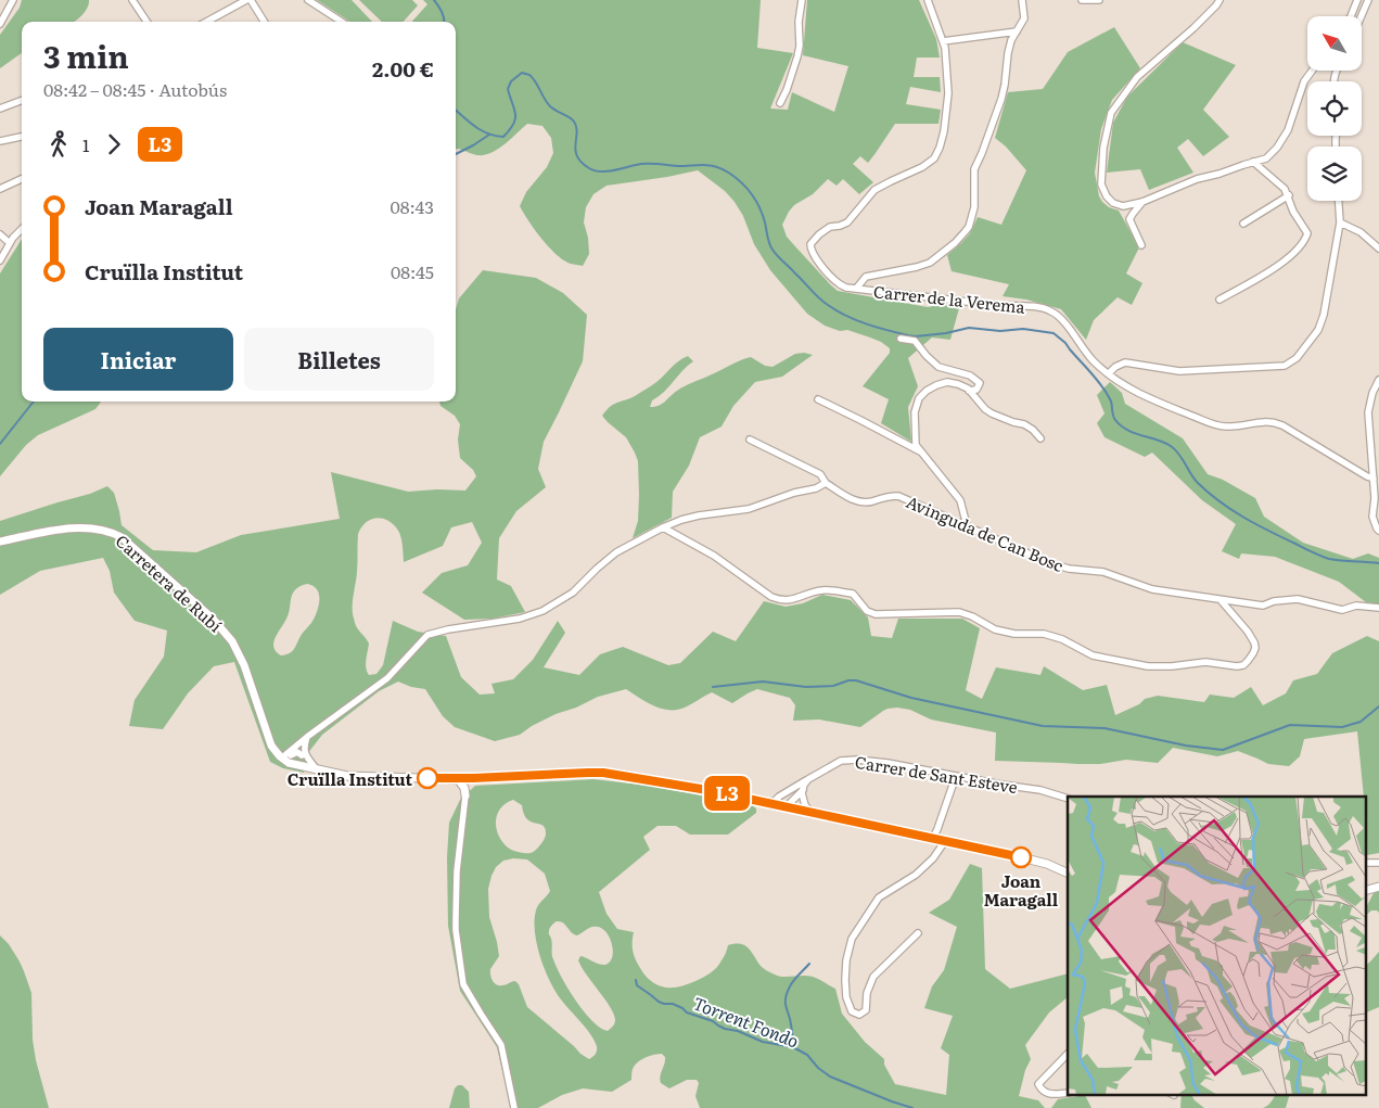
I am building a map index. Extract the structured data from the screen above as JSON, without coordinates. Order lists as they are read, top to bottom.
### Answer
{
  "streets": {
    "street": [
      "Carrer de la Verema",
      "Avinguda de Can Bosc",
      "Carretera de Rubí",
      "Carrer de Sant Esteve"
    ]
  },
  "crossings": [
    ["Carretera de Rubí", "Carrer de Sant Esteve"]
  ],
  "water": ["Torrent Fondo"],
  "places": ["Cruïlla Institut", "Joan Maragall"],
  "lines": ["bus line L3"],
  "north": "top left",
  "page": {
    "on_map": "L3",
    "heading": ["3 min", "08:42 – 08:45 · Autobús", "2.00 €"],
    "legs": ["1", "L3"],
    "list": [
      {
        "name": "Joan Maragall",
        "value": "08:43"
      },
      {
        "name": "Cruïlla Institut",
        "value": "08:45"
      }
    ],
    "buttons": ["Iniciar", "Billetes"]
  }
}
